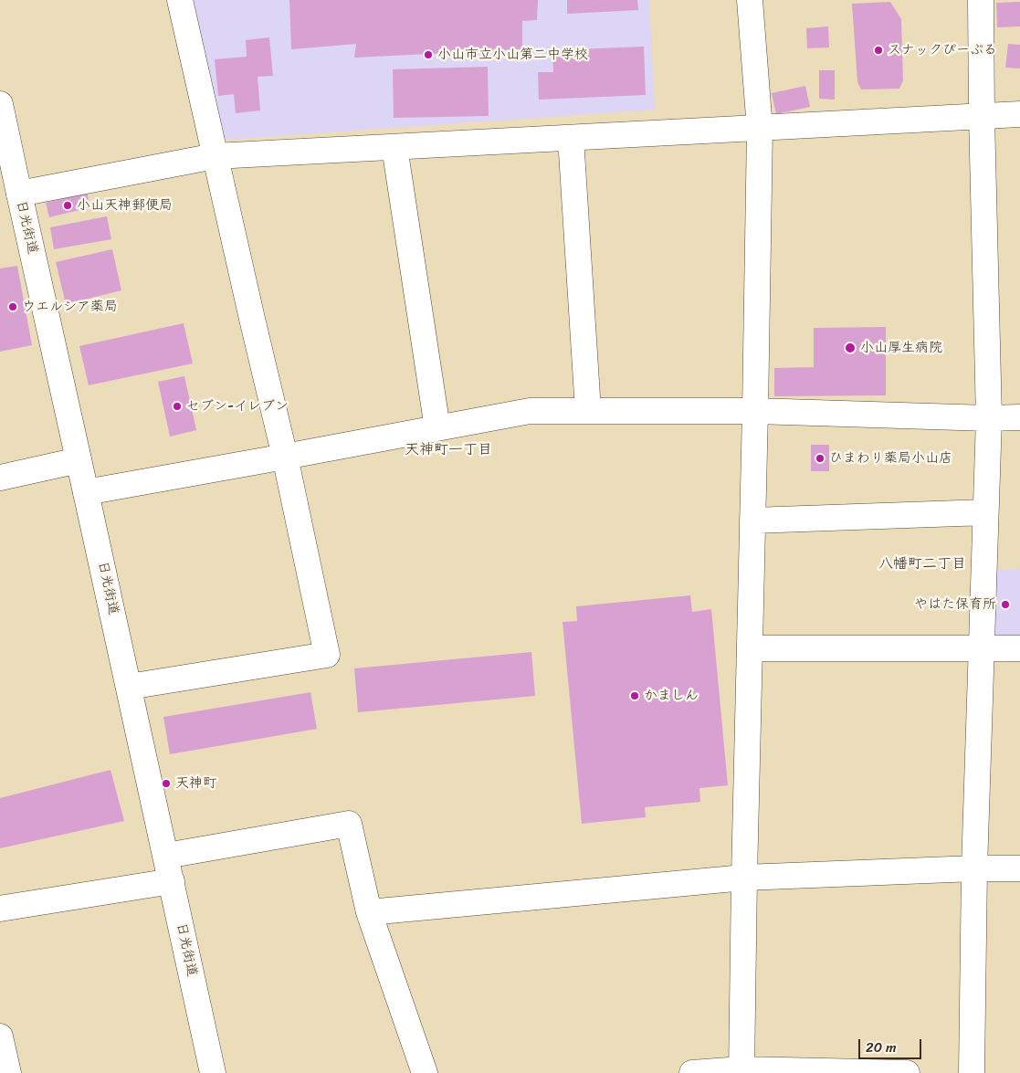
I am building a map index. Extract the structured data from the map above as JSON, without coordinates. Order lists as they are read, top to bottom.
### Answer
{
  "streets": {
    "street": ["日光街道"]
  },
  "districts": ["天神町一丁目", "八幡町二丁目"],
  "places": [
    "スナックぴーぷる",
    "小山市立小山第二中学校",
    "小山天神郵便局",
    "ウエルシア薬局",
    "小山厚生病院",
    "セブン-イレブン",
    "ひまわり薬局小山店",
    "やはた保育所",
    "かましん",
    "天神町"
  ],
  "scale_bar": "20 m"
}
